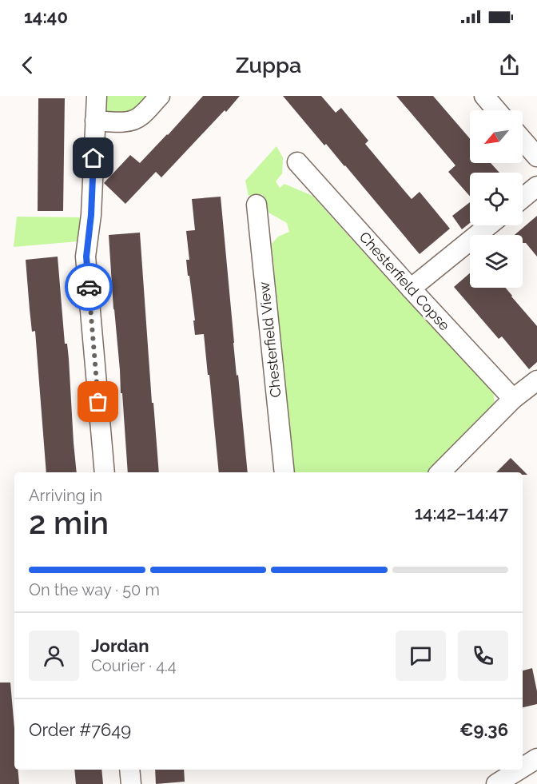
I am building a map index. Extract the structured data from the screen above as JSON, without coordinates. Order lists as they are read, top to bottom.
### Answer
{
  "streets": {
    "street": ["Chesterfield Copse", "Chesterfield View"]
  },
  "north": "bottom left",
  "page": {
    "status": "14:40",
    "header": "Zuppa",
    "heading": ["2 min", "Arriving in", "14:42–14:47"],
    "panel": [
      "Jordan",
      "Courier · 4.4",
      "Order #7649",
      "€9.36"
    ],
    "bar": "On the way · 50 m"
  }
}
